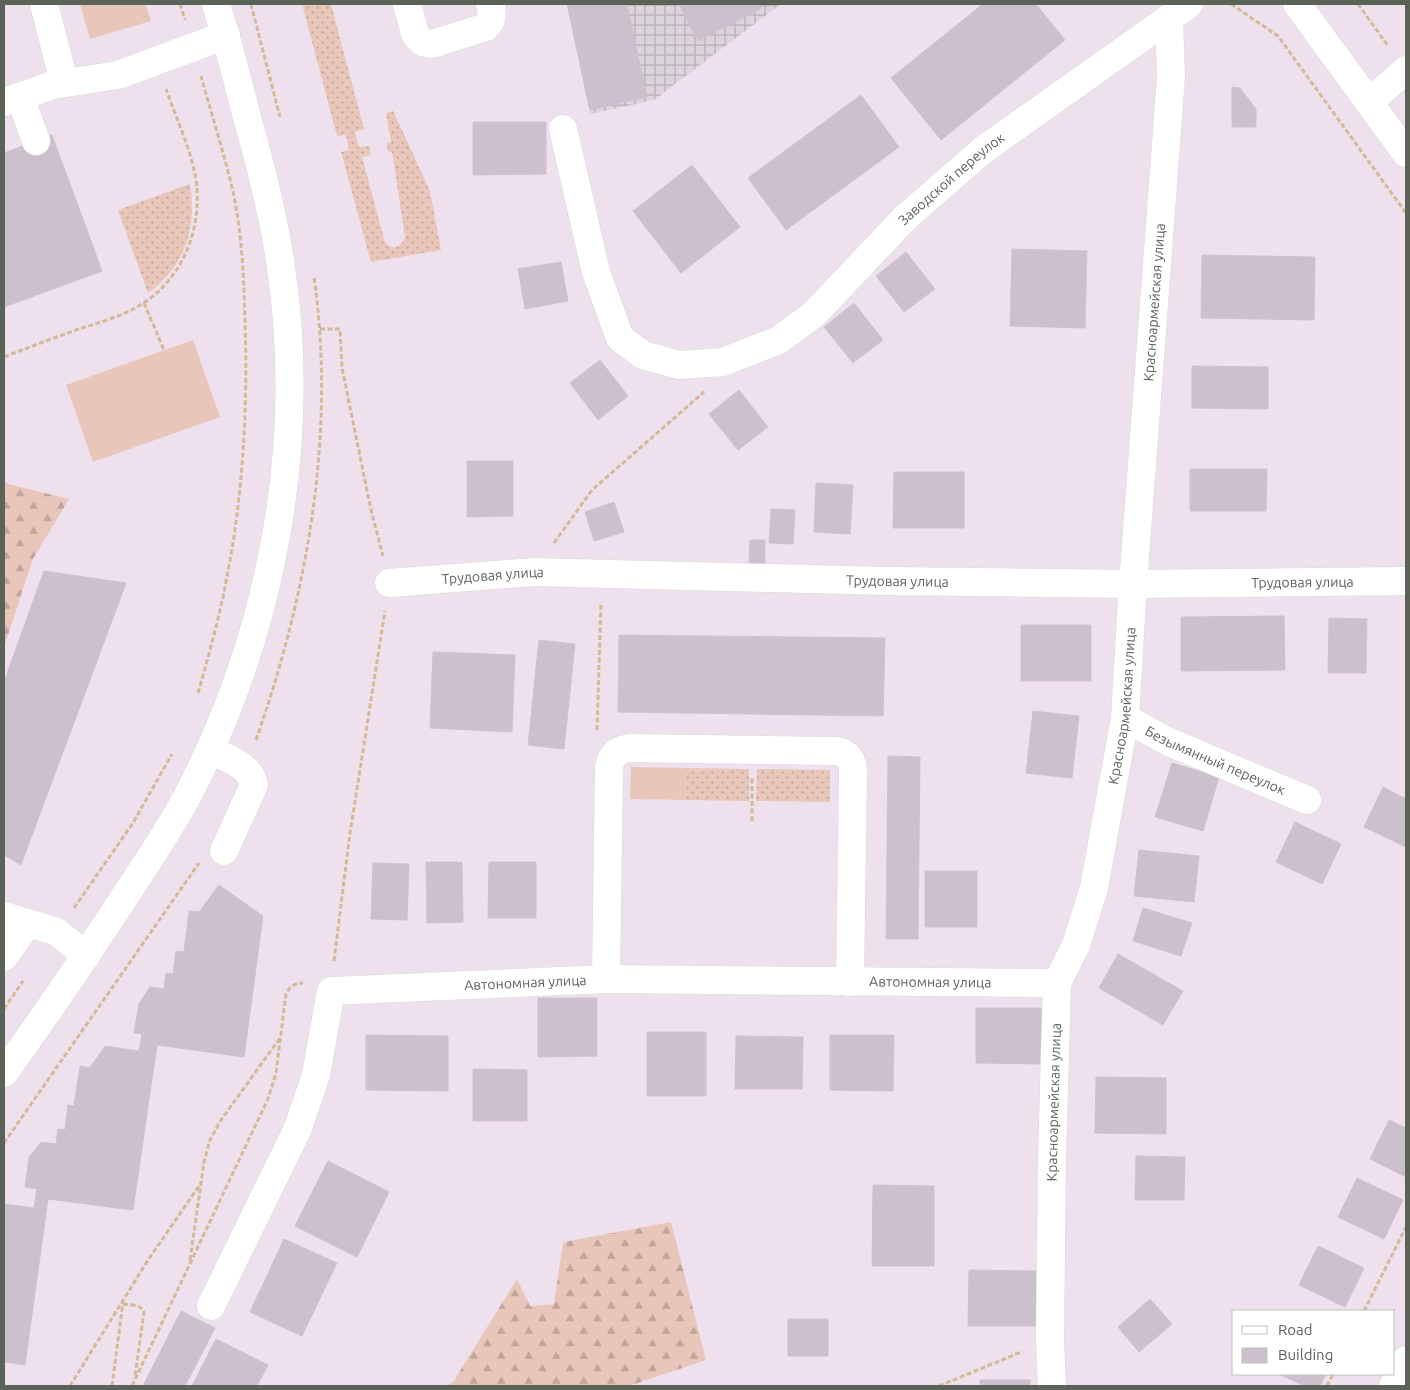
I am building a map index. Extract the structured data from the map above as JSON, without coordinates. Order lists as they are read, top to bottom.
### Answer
{
  "streets": {
    "street": [
      "Заводской переулок",
      "Красноармейская улица",
      "Трудовая улица",
      "Безымянный переулок",
      "Автономная улица"
    ]
  },
  "crossings": [
    ["Заводской переулок", "Красноармейская улица"],
    ["Красноармейская улица", "Трудовая улица"],
    ["Красноармейская улица", "Безымянный переулок"],
    ["Красноармейская улица", "Автономная улица"]
  ],
  "legend": ["Road", "Building"]
}
